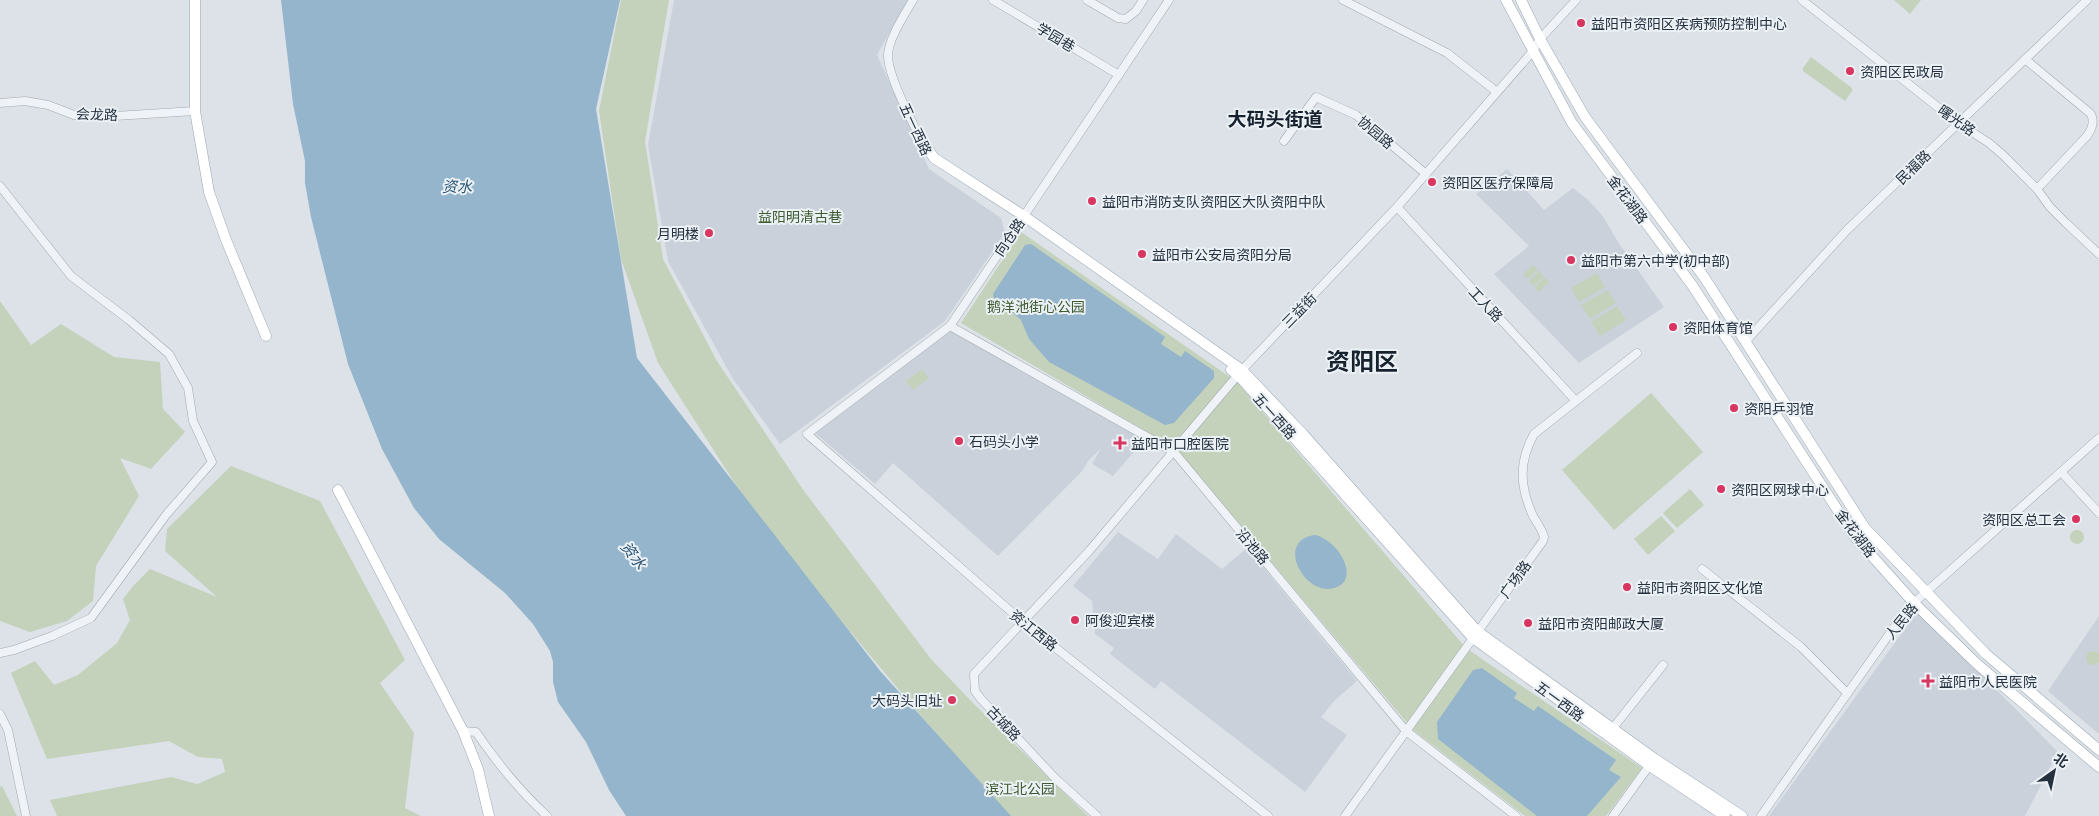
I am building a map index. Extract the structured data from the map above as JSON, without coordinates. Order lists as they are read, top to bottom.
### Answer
{
  "streets": {
    "main road": ["五一西路", "金花湖路"],
    "street": [
      "学园巷",
      "会龙路",
      "曙光路",
      "协园路",
      "民福路",
      "向仓路",
      "工人路",
      "三益街",
      "沿池路",
      "广场路",
      "人民路",
      "资江西路",
      "古城路"
    ]
  },
  "crossings": [
    ["学园巷", "向仓路"],
    ["曙光路", "民福路"],
    ["五一西路", "向仓路"],
    ["五一西路", "三益街"],
    ["五一西路", "广场路"],
    ["协园路", "三益街"],
    ["金花湖路", "三益街"],
    ["金花湖路", "人民路"],
    ["向仓路", "沿池路"],
    ["向仓路", "资江西路"],
    ["工人路", "三益街"],
    ["工人路", "广场路"],
    ["三益街", "沿池路"],
    ["三益街", "资江西路"],
    ["三益街", "古城路"],
    ["沿池路", "广场路"],
    ["资江西路", "古城路"]
  ],
  "districts": ["大码头街道", "资阳区"],
  "water": ["资水"],
  "parks": ["益阳明清古巷", "鹅洋池街心公园", "滨江北公园"],
  "places": {
    "other": [
      "益阳市资阳区疾病预防控制中心",
      "资阳区民政局",
      "资阳区医疗保障局",
      "益阳市消防支队资阳区大队资阳中队",
      "月明楼",
      "益阳市公安局资阳分局",
      "益阳市第六中学(初中部)",
      "资阳体育馆",
      "资阳乒羽馆",
      "石码头小学",
      "资阳区网球中心",
      "资阳区总工会",
      "益阳市资阳区文化馆",
      "阿俊迎宾楼",
      "益阳市资阳邮政大厦",
      "大码头旧址"
    ],
    "health": ["益阳市口腔医院", "益阳市人民医院"]
  },
  "north": "top right"
}
